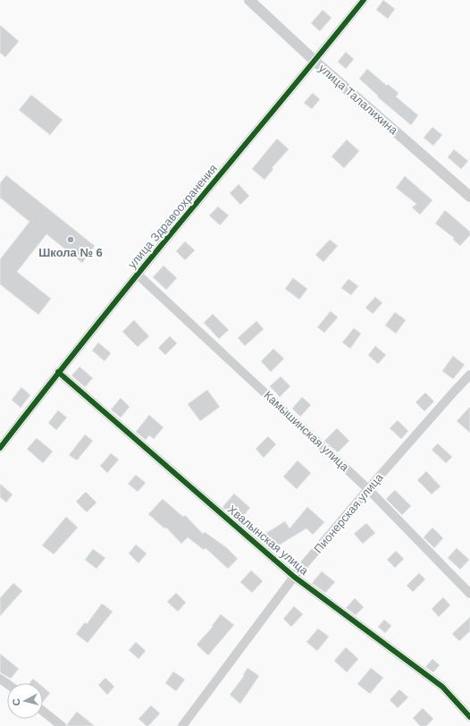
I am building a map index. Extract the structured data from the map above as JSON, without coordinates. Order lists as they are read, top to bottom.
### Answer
{
  "streets": {
    "street": [
      "улица Талалихина",
      "улица Здравоохранения",
      "Камышинская улица",
      "Пионерская улица",
      "Хвалынская улица"
    ]
  },
  "crossings": [
    ["улица Талалихина", "улица Здравоохранения"],
    ["улица Здравоохранения", "Камышинская улица"],
    ["улица Здравоохранения", "Хвалынская улица"],
    ["Камышинская улица", "Пионерская улица"],
    ["Пионерская улица", "Хвалынская улица"]
  ],
  "places": ["Школа № 6"],
  "north": "left"
}
